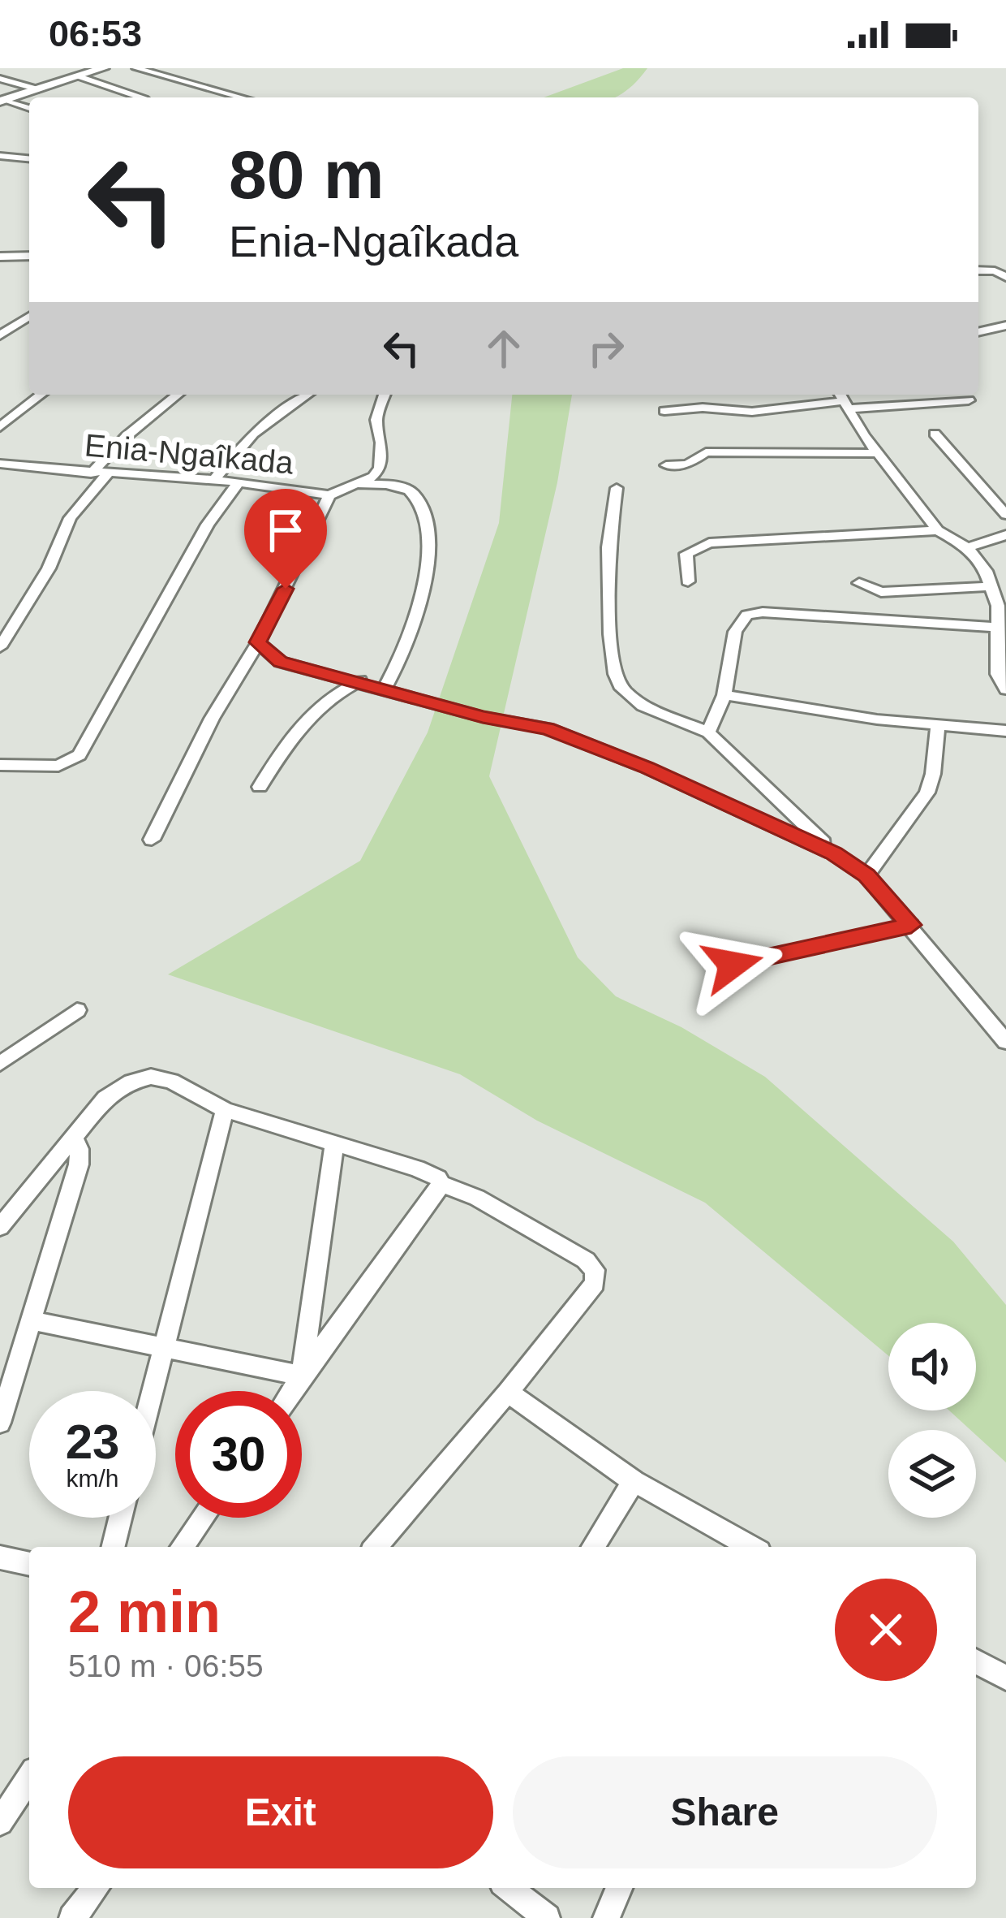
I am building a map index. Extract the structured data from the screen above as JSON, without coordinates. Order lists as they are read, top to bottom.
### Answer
{
  "streets": {
    "street": ["Enia-Ngaîkada"]
  },
  "page": {
    "status": "06:53",
    "turn": ["80 m", "Enia-Ngaîkada"],
    "speed": "23 km/h",
    "limit": "30",
    "heading": ["2 min", "510 m · 06:55"],
    "buttons": ["Exit", "Share"]
  }
}
